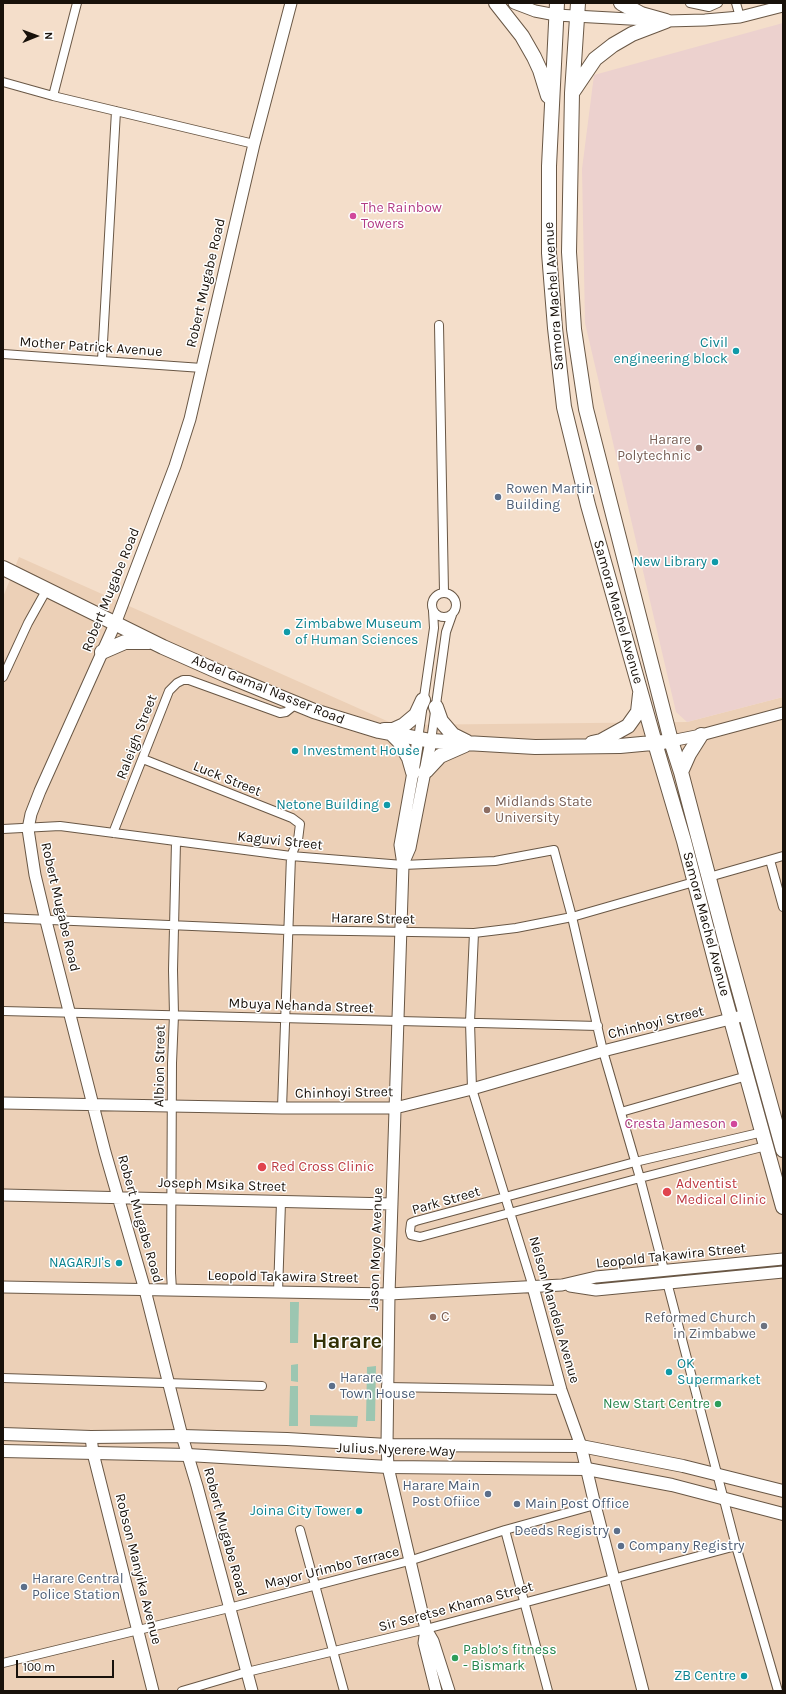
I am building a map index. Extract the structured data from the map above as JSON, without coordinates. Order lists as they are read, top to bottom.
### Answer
{
  "streets": {
    "highway": ["Samora Machel Avenue", "Abdel Gamal Nasser Road"],
    "main road": ["Julius Nyerere Way"],
    "street": [
      "Robert Mugabe Road",
      "Mother Patrick Avenue",
      "Raleigh Street",
      "Luck Street",
      "Kaguvi Street",
      "Harare Street",
      "Mbuya Nehanda Street",
      "Chinhoyi Street",
      "Albion Street",
      "Joseph Msika Street",
      "Park Street",
      "Jason Moyo Avenue",
      "Leopold Takawira Street",
      "Nelson Mandela Avenue",
      "Mayor Urimbo Terrace",
      "Robson Manyika Avenue",
      "Sir Seretse Khama Street"
    ]
  },
  "crossings": [
    ["Robert Mugabe Road", "Mother Patrick Avenue"],
    ["Robert Mugabe Road", "Abdel Gamal Nasser Road"],
    ["Robert Mugabe Road", "Kaguvi Street"],
    ["Robert Mugabe Road", "Harare Street"],
    ["Robert Mugabe Road", "Mbuya Nehanda Street"],
    ["Robert Mugabe Road", "Chinhoyi Street"],
    ["Robert Mugabe Road", "Joseph Msika Street"],
    ["Robert Mugabe Road", "Leopold Takawira Street"],
    ["Robert Mugabe Road", "Julius Nyerere Way"],
    ["Robert Mugabe Road", "Mayor Urimbo Terrace"],
    ["Robert Mugabe Road", "Sir Seretse Khama Street"],
    ["Samora Machel Avenue", "Abdel Gamal Nasser Road"],
    ["Samora Machel Avenue", "Harare Street"],
    ["Samora Machel Avenue", "Chinhoyi Street"],
    ["Samora Machel Avenue", "Park Street"],
    ["Abdel Gamal Nasser Road", "Raleigh Street"],
    ["Abdel Gamal Nasser Road", "Jason Moyo Avenue"],
    ["Raleigh Street", "Luck Street"],
    ["Raleigh Street", "Kaguvi Street"],
    ["Luck Street", "Kaguvi Street"],
    ["Kaguvi Street", "Harare Street"],
    ["Kaguvi Street", "Albion Street"],
    ["Kaguvi Street", "Jason Moyo Avenue"],
    ["Harare Street", "Albion Street"],
    ["Harare Street", "Jason Moyo Avenue"],
    ["Harare Street", "Nelson Mandela Avenue"],
    ["Mbuya Nehanda Street", "Albion Street"],
    ["Mbuya Nehanda Street", "Jason Moyo Avenue"],
    ["Mbuya Nehanda Street", "Nelson Mandela Avenue"],
    ["Chinhoyi Street", "Albion Street"],
    ["Chinhoyi Street", "Jason Moyo Avenue"],
    ["Chinhoyi Street", "Nelson Mandela Avenue"],
    ["Albion Street", "Joseph Msika Street"],
    ["Albion Street", "Leopold Takawira Street"],
    ["Joseph Msika Street", "Jason Moyo Avenue"],
    ["Park Street", "Nelson Mandela Avenue"],
    ["Jason Moyo Avenue", "Leopold Takawira Street"],
    ["Jason Moyo Avenue", "Julius Nyerere Way"],
    ["Jason Moyo Avenue", "Mayor Urimbo Terrace"],
    ["Jason Moyo Avenue", "Sir Seretse Khama Street"],
    ["Leopold Takawira Street", "Nelson Mandela Avenue"],
    ["Nelson Mandela Avenue", "Julius Nyerere Way"],
    ["Nelson Mandela Avenue", "Mayor Urimbo Terrace"],
    ["Nelson Mandela Avenue", "Sir Seretse Khama Street"],
    ["Julius Nyerere Way", "Robson Manyika Avenue"],
    ["Mayor Urimbo Terrace", "Robson Manyika Avenue"]
  ],
  "districts": ["Harare"],
  "places": [
    "The Rainbow Towers",
    "Civil engineering block",
    "Harare Polytechnic",
    "Rowen Martin Building",
    "New Library",
    "Zimbabwe Museum of Human Sciences",
    "Investment House",
    "Netone Building",
    "Midlands State University",
    "Cresta Jameson",
    "Red Cross Clinic",
    "Adventist Medical Clinic",
    "NAGARJI's",
    "C",
    "Reformed Church in Zimbabwe",
    "OK Supermarket",
    "Harare Town House",
    "New Start Centre",
    "Harare Main Post Ofiice",
    "Main Post Office",
    "Joina City Tower",
    "Deeds Registry",
    "Company Registry",
    "Harare Central Police Station",
    "Pablo’s fitness - Bismark",
    "ZB Centre"
  ],
  "scale_bar": "100 m",
  "north": "right"
}
